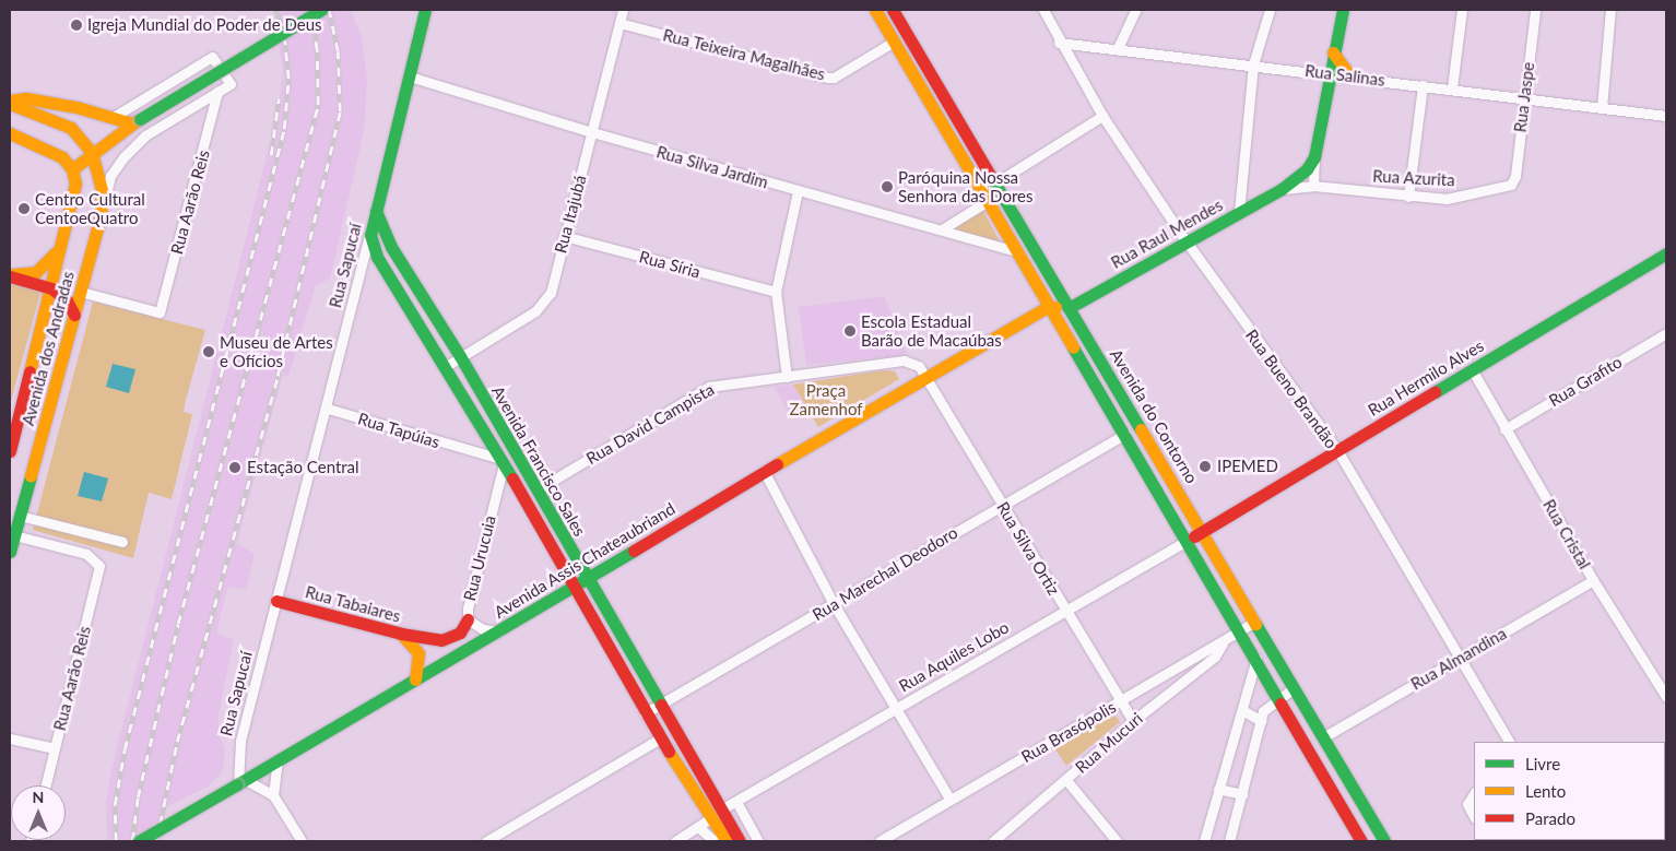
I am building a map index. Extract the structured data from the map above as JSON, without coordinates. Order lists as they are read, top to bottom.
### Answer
{
  "streets": {
    "street": [
      "Rua Teixeira Magalhães",
      "Rua Salinas",
      "Rua Jaspe",
      "Rua Silva Jardim",
      "Rua Azurita",
      "Rua Aarão Reis",
      "Rua Itajubá",
      "Rua Raul Mendes",
      "Rua Síria",
      "Rua Sapucaí",
      "Avenida dos Andradas",
      "Rua Hermilo Alves",
      "Rua Grafito",
      "Rua Bueno Brandão",
      "Avenida do Contorno",
      "Rua David Campista",
      "Rua Tapúias",
      "Avenida Francisco Sales",
      "Rua Cristal",
      "Rua Silva Ortiz",
      "Rua Urucuia",
      "Avenida Assis Chateaubriand",
      "Rua Marechal Deodoro",
      "Rua Tabaiares",
      "Rua Aquiles Lobo",
      "Rua Almandina",
      "Rua Brasópolis",
      "Rua Mucuri"
    ]
  },
  "crossings": [
    ["Rua Teixeira Magalhães", "Rua Itajubá"],
    ["Rua Teixeira Magalhães", "Avenida do Contorno"],
    ["Rua Salinas", "Rua Jaspe"],
    ["Rua Salinas", "Rua Bueno Brandão"],
    ["Rua Jaspe", "Rua Azurita"],
    ["Rua Silva Jardim", "Rua Itajubá"],
    ["Rua Silva Jardim", "Rua Sapucaí"],
    ["Rua Silva Jardim", "Avenida do Contorno"],
    ["Rua Azurita", "Rua Raul Mendes"],
    ["Rua Aarão Reis", "Avenida dos Andradas"],
    ["Rua Itajubá", "Rua Síria"],
    ["Rua Itajubá", "Avenida Francisco Sales"],
    ["Rua Raul Mendes", "Rua Bueno Brandão"],
    ["Rua Raul Mendes", "Avenida do Contorno"],
    ["Rua Sapucaí", "Rua Tapúias"],
    ["Rua Sapucaí", "Avenida Francisco Sales"],
    ["Rua Sapucaí", "Avenida Assis Chateaubriand"],
    ["Rua Sapucaí", "Rua Tabaiares"],
    ["Rua Hermilo Alves", "Rua Bueno Brandão"],
    ["Rua Hermilo Alves", "Avenida do Contorno"],
    ["Rua Hermilo Alves", "Rua Cristal"],
    ["Rua Hermilo Alves", "Rua Aquiles Lobo"],
    ["Rua Grafito", "Rua Cristal"],
    ["Rua Bueno Brandão", "Rua Almandina"],
    ["Avenida do Contorno", "Avenida Assis Chateaubriand"],
    ["Avenida do Contorno", "Rua Marechal Deodoro"],
    ["Avenida do Contorno", "Rua Aquiles Lobo"],
    ["Avenida do Contorno", "Rua Almandina"],
    ["Avenida do Contorno", "Rua Brasópolis"],
    ["Rua David Campista", "Avenida Francisco Sales"],
    ["Rua David Campista", "Rua Silva Ortiz"],
    ["Rua David Campista", "Avenida Assis Chateaubriand"],
    ["Rua Tapúias", "Avenida Francisco Sales"],
    ["Rua Tapúias", "Rua Urucuia"],
    ["Avenida Francisco Sales", "Rua Urucuia"],
    ["Avenida Francisco Sales", "Avenida Assis Chateaubriand"],
    ["Avenida Francisco Sales", "Rua Marechal Deodoro"],
    ["Avenida Francisco Sales", "Rua Aquiles Lobo"],
    ["Rua Cristal", "Rua Almandina"],
    ["Rua Silva Ortiz", "Avenida Assis Chateaubriand"],
    ["Rua Silva Ortiz", "Rua Marechal Deodoro"],
    ["Rua Silva Ortiz", "Rua Aquiles Lobo"],
    ["Rua Silva Ortiz", "Rua Brasópolis"],
    ["Rua Silva Ortiz", "Rua Mucuri"],
    ["Rua Urucuia", "Avenida Assis Chateaubriand"],
    ["Avenida Assis Chateaubriand", "Rua Tabaiares"],
    ["Rua Brasópolis", "Rua Mucuri"]
  ],
  "parks": ["Praça Zamenhof"],
  "places": [
    "Igreja Mundial do Poder de Deus",
    "Paróquina Nossa Senhora das Dores",
    "Centro Cultural CentoeQuatro",
    "Escola Estadual Barão de Macaúbas",
    "Museu de Artes e Ofícios",
    "IPEMED",
    "Estação Central"
  ],
  "legend": ["Livre", "Lento", "Parado"],
  "north": "top"
}
